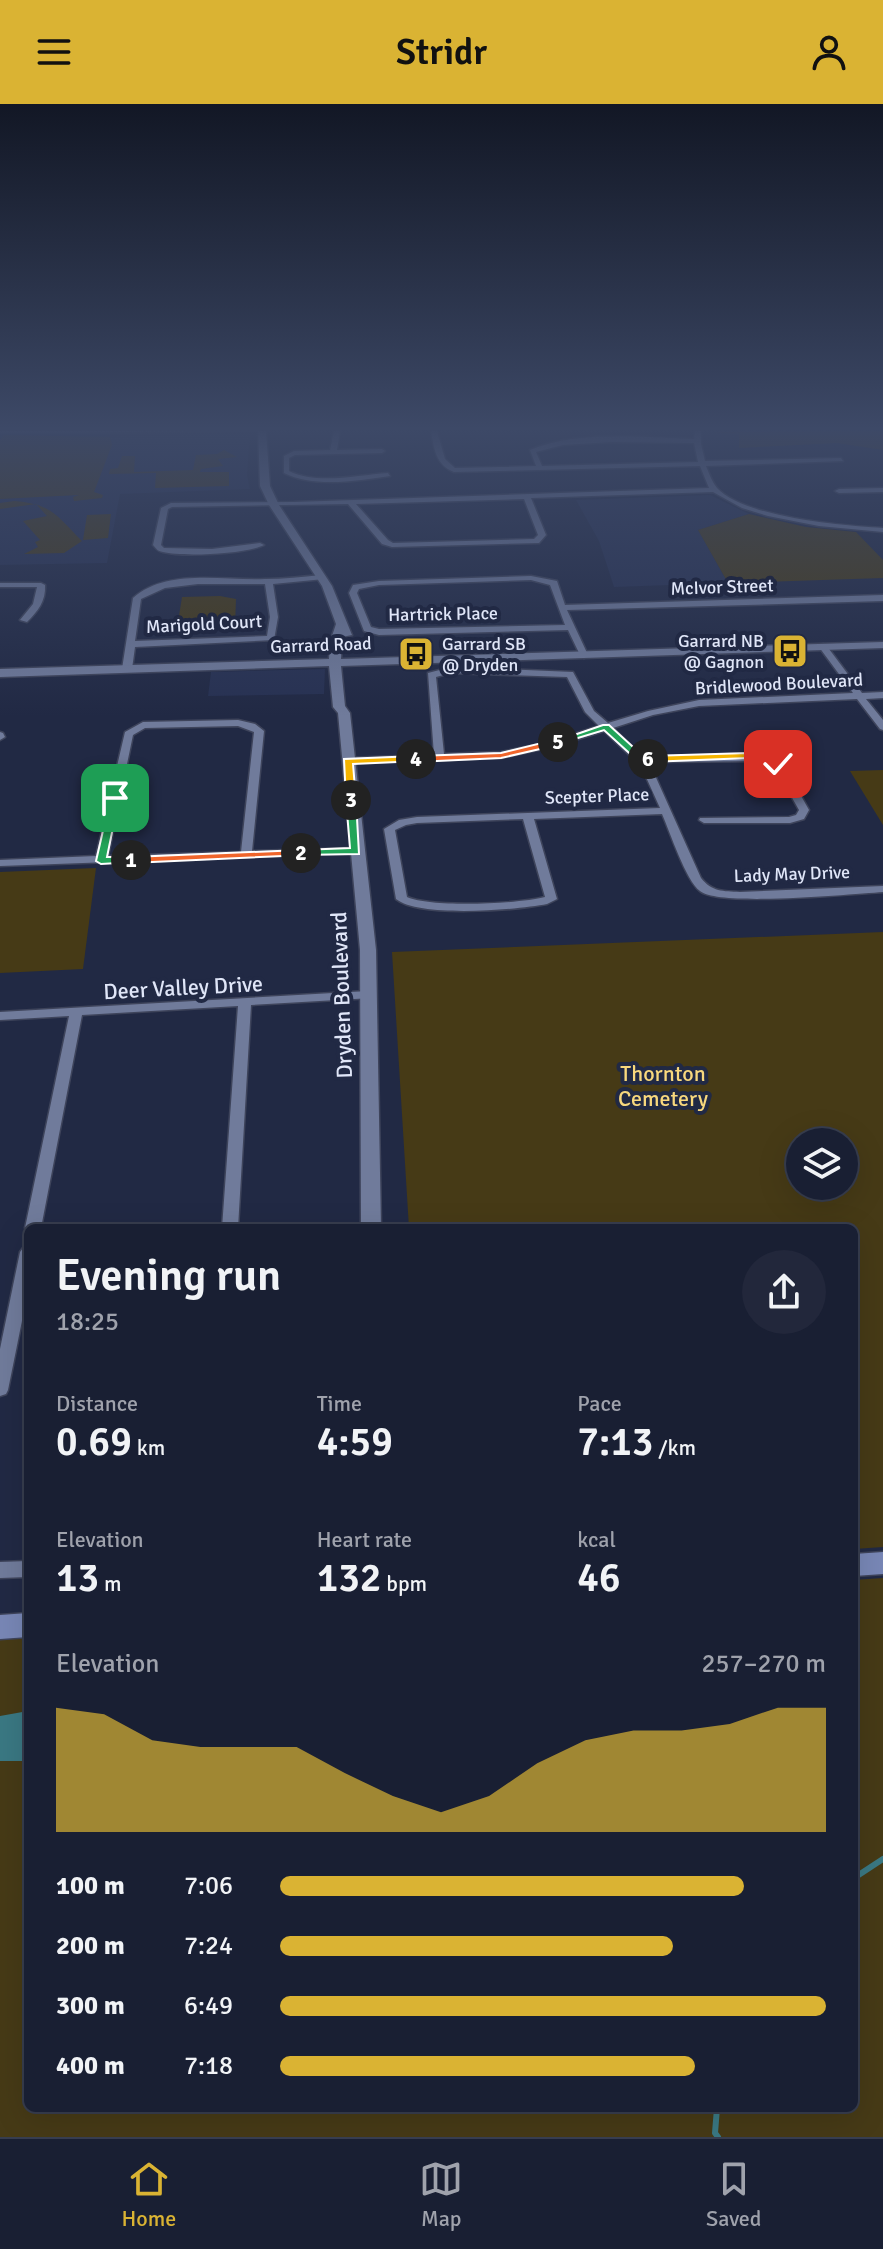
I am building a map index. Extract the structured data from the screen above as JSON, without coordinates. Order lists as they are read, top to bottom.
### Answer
{
  "streets": {
    "street": [
      "McIvor Street",
      "Hartrick Place",
      "Marigold Court",
      "Garrard Road",
      "Bridlewood Boulevard",
      "Scepter Place",
      "Lady May Drive",
      "Deer Valley Drive",
      "Dryden Boulevard"
    ]
  },
  "crossings": [
    ["McIvor Street", "Hartrick Place"],
    ["Hartrick Place", "Garrard Road"],
    ["Marigold Court", "Garrard Road"],
    ["Marigold Court", "Dryden Boulevard"],
    ["Garrard Road", "Dryden Boulevard"],
    ["Bridlewood Boulevard", "Lady May Drive"],
    ["Bridlewood Boulevard", "Dryden Boulevard"],
    ["Scepter Place", "Lady May Drive"],
    ["Deer Valley Drive", "Dryden Boulevard"]
  ],
  "parks": ["Thornton Cemetery"],
  "places": {
    "bus stop": ["Garrard NB @ Gagnon", "Garrard SB @ Dryden"]
  },
  "page": {
    "header": "Stridr",
    "pins": [
      "5",
      "4",
      "6",
      "3",
      "2",
      "1"
    ],
    "heading": ["Evening run", "18:25"],
    "stats": [
      ["Distance", "0.69 km"],
      ["Time", "4:59"],
      ["Pace", "7:13 /km"],
      ["Elevation", "13 m"],
      ["Heart rate", "132 bpm"],
      ["kcal", "46"]
    ],
    "chart": ["Elevation", "257–270 m"],
    "list": [
      {
        "name": "100 m",
        "note": "7:06"
      },
      {
        "name": "200 m",
        "note": "7:24"
      },
      {
        "name": "300 m",
        "note": "6:49"
      },
      {
        "name": "400 m",
        "note": "7:18"
      }
    ],
    "tabs": ["Home", "Map", "Saved"]
  }
}
